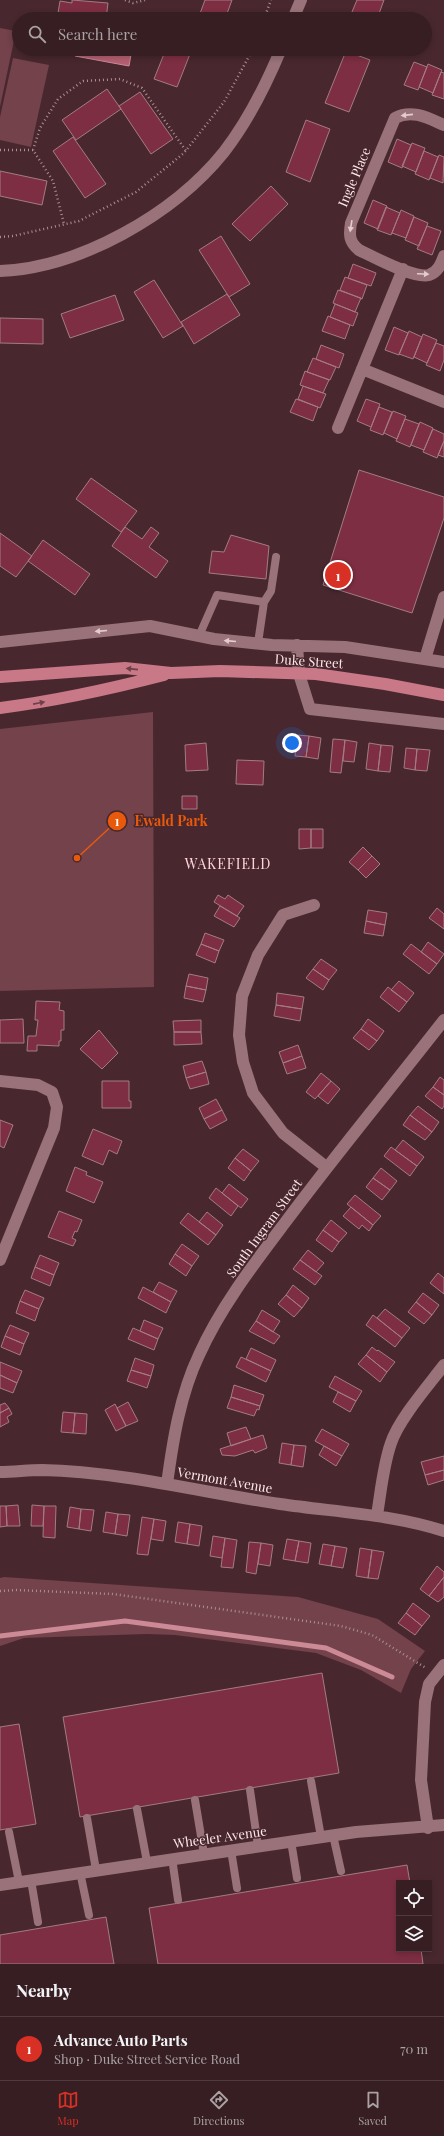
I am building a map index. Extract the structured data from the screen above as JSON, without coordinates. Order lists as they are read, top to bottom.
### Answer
{
  "streets": {
    "main road": ["Duke Street"],
    "street": [
      "Ingle Place",
      "South Ingram Street",
      "Vermont Avenue",
      "Wheeler Avenue"
    ]
  },
  "crossings": [
    ["South Ingram Street", "Vermont Avenue"]
  ],
  "districts": ["WAKEFIELD"],
  "places": ["Ewald Park"],
  "page": {
    "search": "Search here",
    "pins": "1",
    "heading": "Nearby",
    "list": [
      {
        "mark": "1",
        "name": "Advance Auto Parts",
        "note": "Shop · Duke Street Service Road",
        "value": "70 m"
      }
    ],
    "nav": ["Map", "Directions", "Saved"]
  }
}
